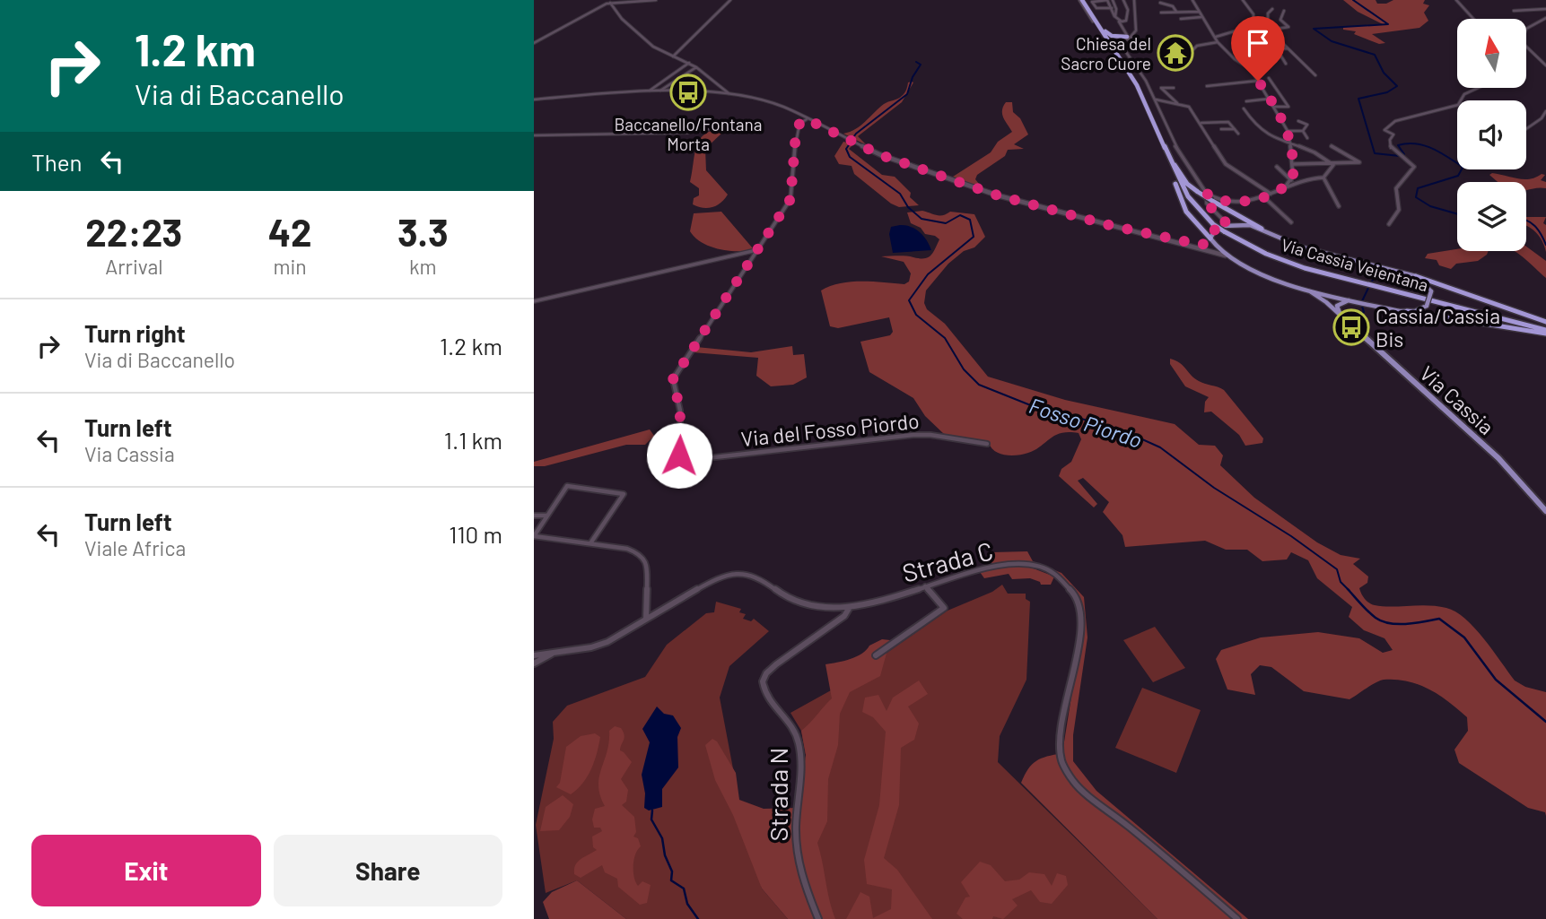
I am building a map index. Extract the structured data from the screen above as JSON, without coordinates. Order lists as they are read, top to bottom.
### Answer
{
  "streets": {
    "highway": ["Via Cassia Veientana"],
    "main road": ["Via Cassia"],
    "street": ["Via del Fosso Piordo", "Strada C", "Strada N"]
  },
  "crossings": [
    ["Strada C", "Strada N"]
  ],
  "water": ["Fosso Piordo"],
  "places": {
    "temple": ["Chiesa del Sacro Cuore"],
    "bus stop": ["Baccanello/Fontana Morta", "Cassia/Cassia Bis"]
  },
  "north": "top",
  "page": {
    "turn": ["1.2 km", "Via di Baccanello"],
    "then": "Then",
    "eta": [
      "22:23",
      "Arrival",
      "42",
      "min",
      "3.3",
      "km"
    ],
    "list": [
      {
        "name": "Turn right",
        "note": "Via di Baccanello",
        "value": "1.2 km"
      },
      {
        "name": "Turn left",
        "note": "Via Cassia",
        "value": "1.1 km"
      },
      {
        "name": "Turn left",
        "note": "Viale Africa",
        "value": "110 m"
      }
    ],
    "buttons": ["Exit", "Share"]
  }
}
